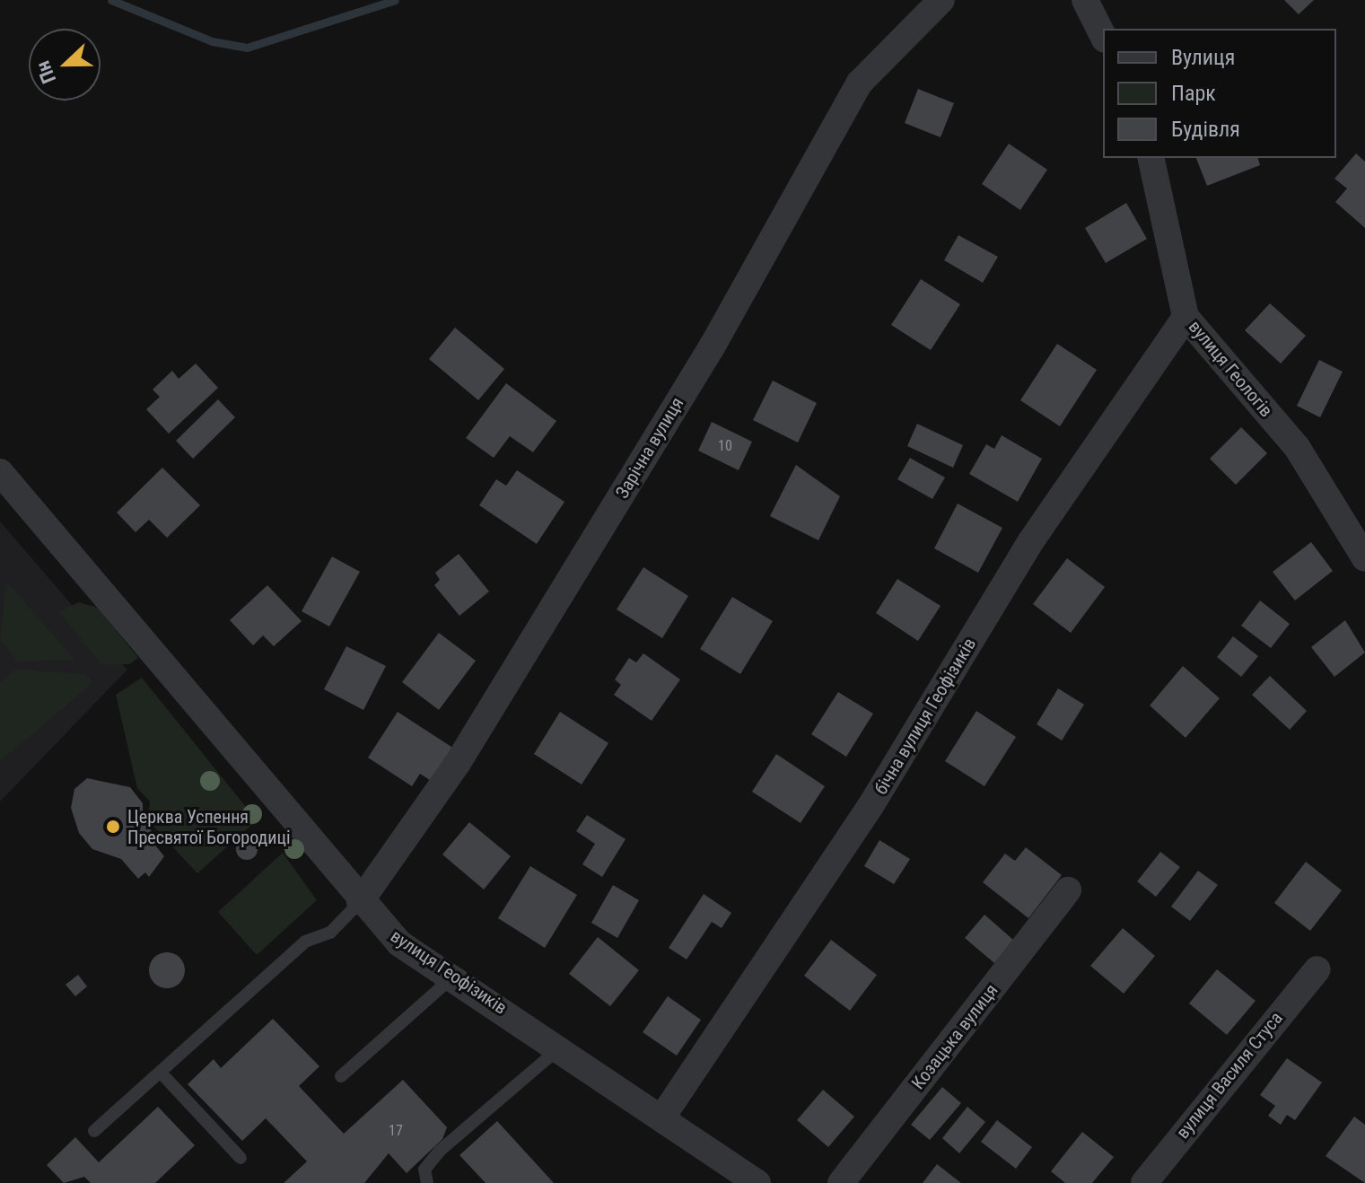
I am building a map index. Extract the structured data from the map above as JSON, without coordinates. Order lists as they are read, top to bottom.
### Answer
{
  "streets": {
    "street": [
      "вулиця Геологів",
      "Зарічна вулиця",
      "бічна вулиця Геофізиків",
      "вулиця Геофізиків",
      "Козацька вулиця",
      "вулиця Василя Стуса"
    ]
  },
  "crossings": [
    ["вулиця Геологів", "бічна вулиця Геофізиків"],
    ["Зарічна вулиця", "вулиця Геофізиків"],
    ["бічна вулиця Геофізиків", "вулиця Геофізиків"]
  ],
  "places": ["Церква Успення Пресвятої Богородиці"],
  "house_numbers": ["10", "17"],
  "legend": ["Вулиця", "Парк", "Будівля"],
  "north": "left"
}
